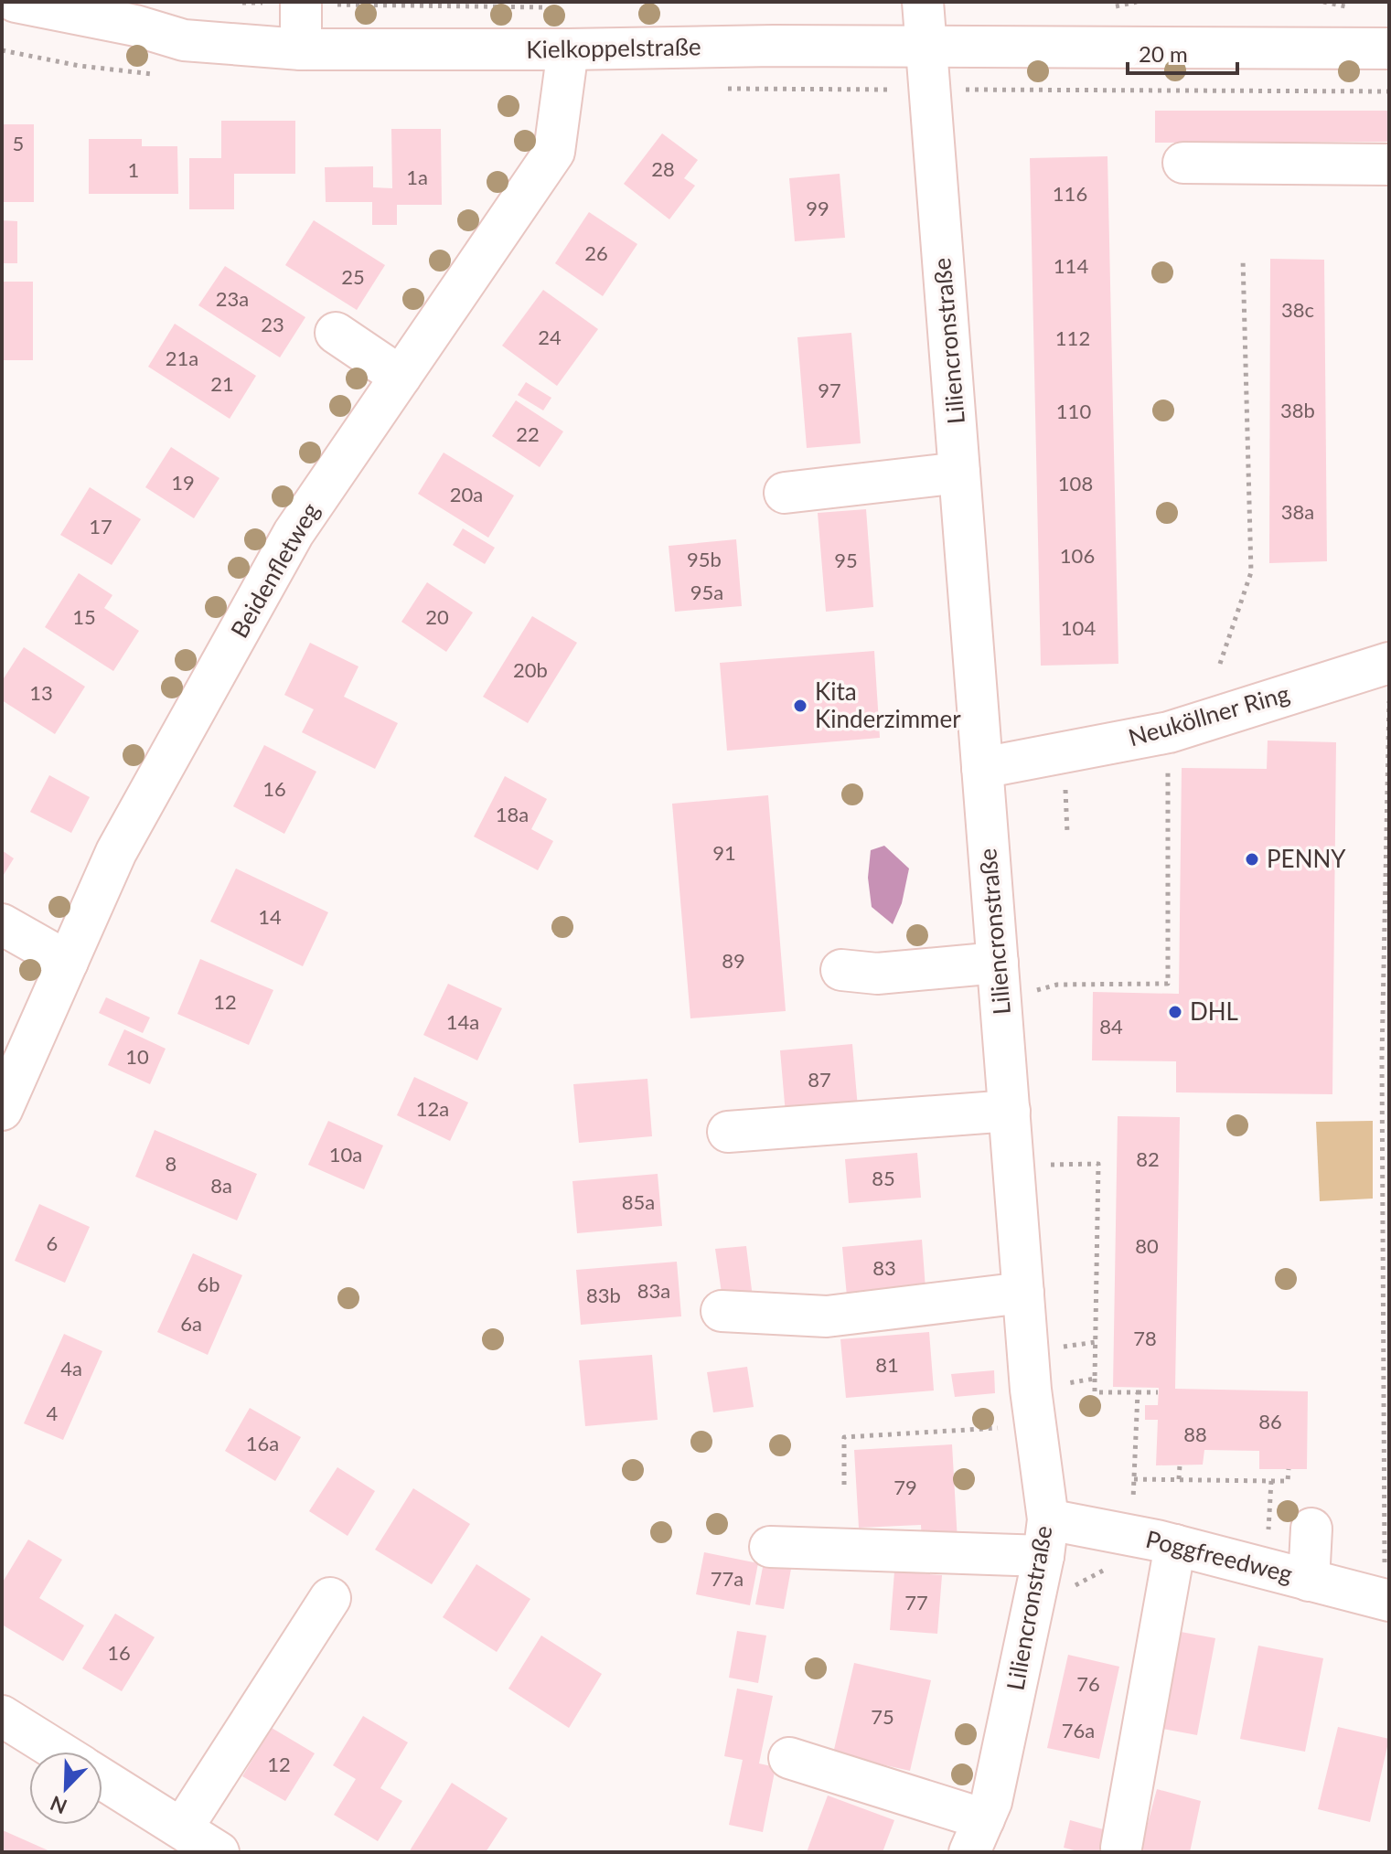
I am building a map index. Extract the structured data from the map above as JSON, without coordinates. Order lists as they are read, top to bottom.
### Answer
{
  "streets": {
    "street": [
      "Kielkoppelstraße",
      "Liliencronstraße",
      "Beidenfletweg",
      "Neuköllner Ring",
      "Poggfreedweg"
    ]
  },
  "crossings": [
    ["Kielkoppelstraße", "Liliencronstraße"],
    ["Kielkoppelstraße", "Beidenfletweg"],
    ["Liliencronstraße", "Neuköllner Ring"],
    ["Liliencronstraße", "Poggfreedweg"]
  ],
  "places": ["Kita Kinderzimmer", "PENNY", "DHL"],
  "house_numbers": [
    "5",
    "28",
    "1",
    "1a",
    "116",
    "99",
    "26",
    "114",
    "25",
    "23a",
    "38c",
    "23",
    "24",
    "112",
    "21a",
    "21",
    "97",
    "38b",
    "110",
    "22",
    "19",
    "108",
    "20a",
    "38a",
    "17",
    "106",
    "95b",
    "95",
    "95a",
    "15",
    "20",
    "104",
    "20b",
    "13",
    "16",
    "18a",
    "91",
    "14",
    "89",
    "12",
    "14a",
    "84",
    "10",
    "87",
    "12a",
    "10a",
    "82",
    "8",
    "85",
    "8a",
    "85a",
    "6",
    "80",
    "83",
    "6b",
    "83a",
    "83b",
    "6a",
    "78",
    "81",
    "4a",
    "4",
    "86",
    "88",
    "16a",
    "79",
    "77a",
    "77",
    "16",
    "76",
    "75",
    "76a",
    "12"
  ],
  "scale_bar": "20 m",
  "north": "bottom left"
}
